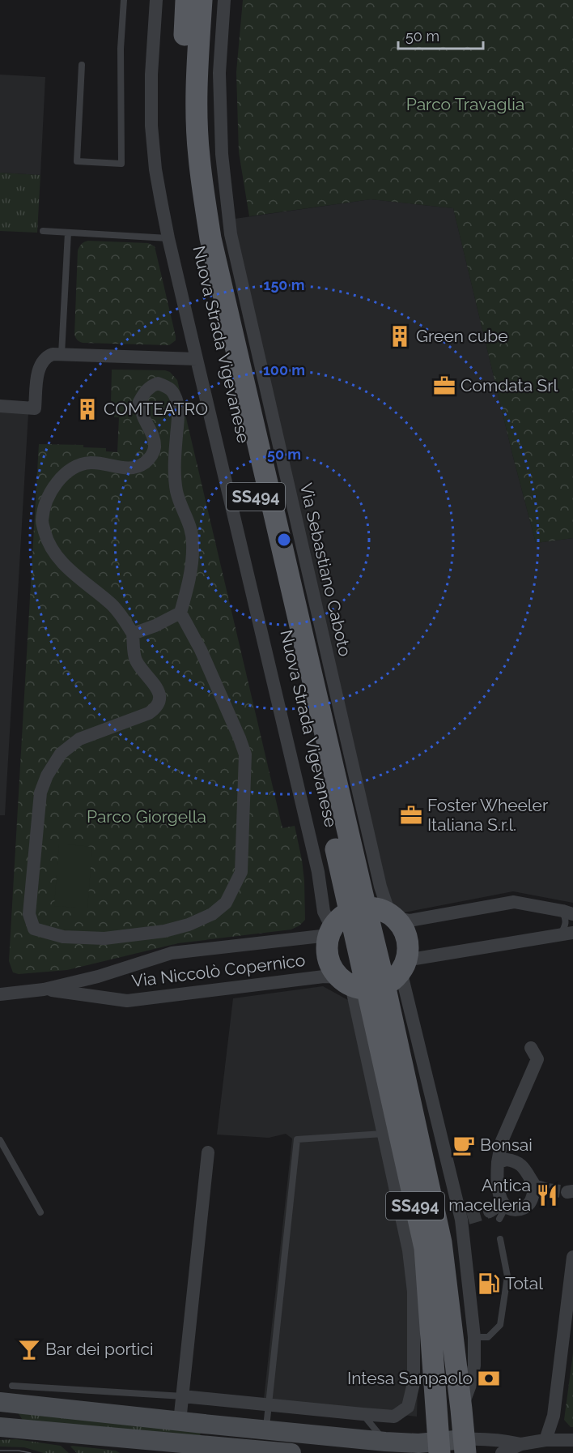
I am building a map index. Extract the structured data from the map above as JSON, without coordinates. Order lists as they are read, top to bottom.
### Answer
{
  "streets": {
    "main road": ["Nuova Strada Vigevanese", "SS494"],
    "street": ["Via Sebastiano Caboto", "Via Niccolò Copernico"]
  },
  "crossings": [
    ["Nuova Strada Vigevanese", "Via Niccolò Copernico"]
  ],
  "parks": ["Parco Travaglia", "Parco Giorgella"],
  "places": {
    "building": ["Green cube", "COMTEATRO"],
    "office": ["Comdata Srl", "Foster Wheeler Italiana S.r.l."],
    "cafe": ["Bonsai"],
    "restaurant": ["Antica macelleria"],
    "fuel station": ["Total"],
    "bar": ["Bar dei portici"],
    "bank": ["Intesa Sanpaolo"]
  },
  "scale_bar": "50 m",
  "rings": ["150 m", "100 m", "50 m"]
}
